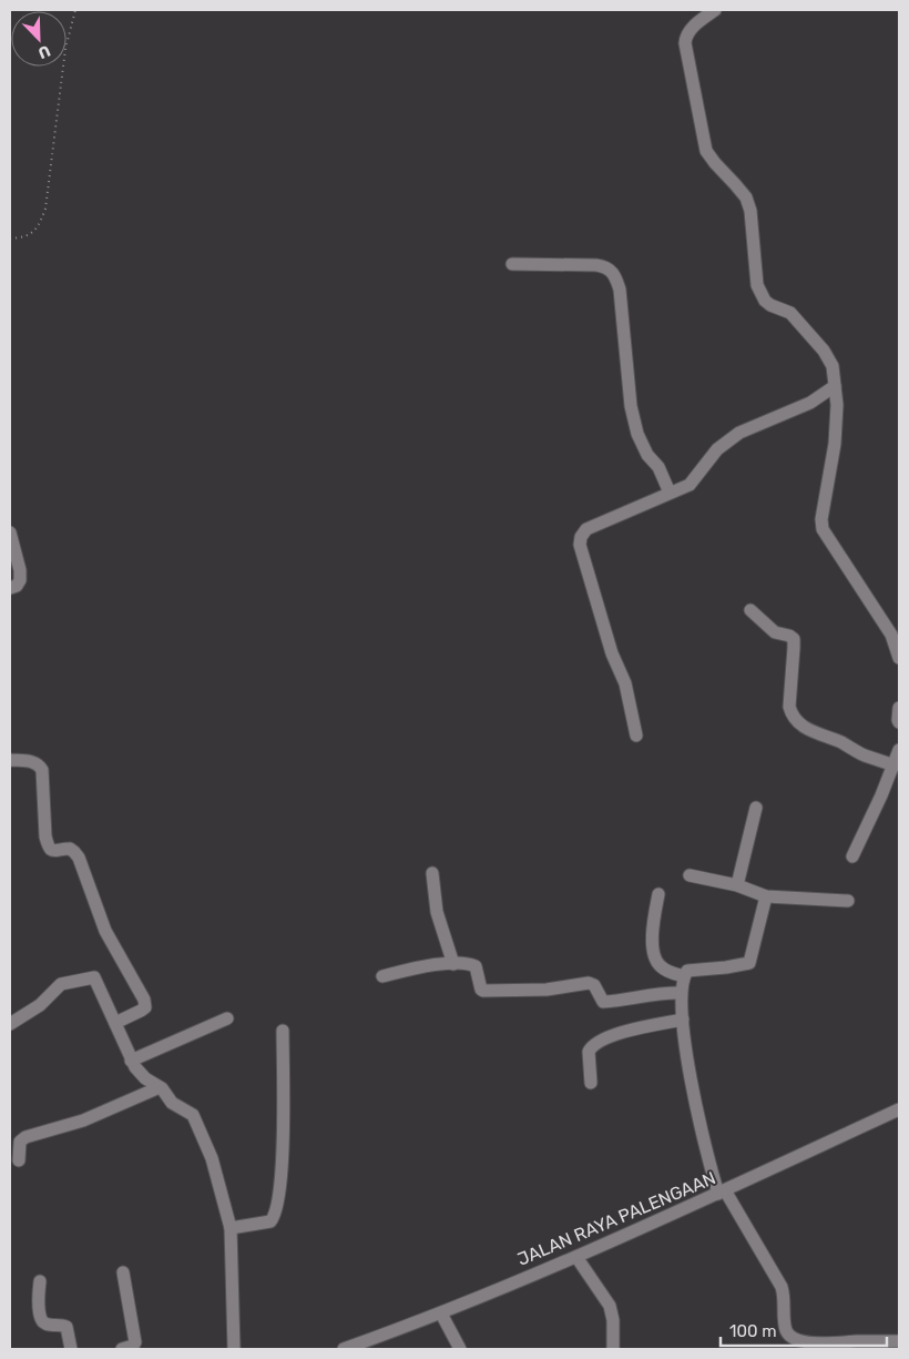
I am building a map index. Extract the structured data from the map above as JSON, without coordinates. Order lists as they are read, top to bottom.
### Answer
{
  "streets": {
    "street": ["JALAN RAYA PALENGAAN"]
  },
  "scale_bar": "100 m",
  "north": "bottom right"
}
